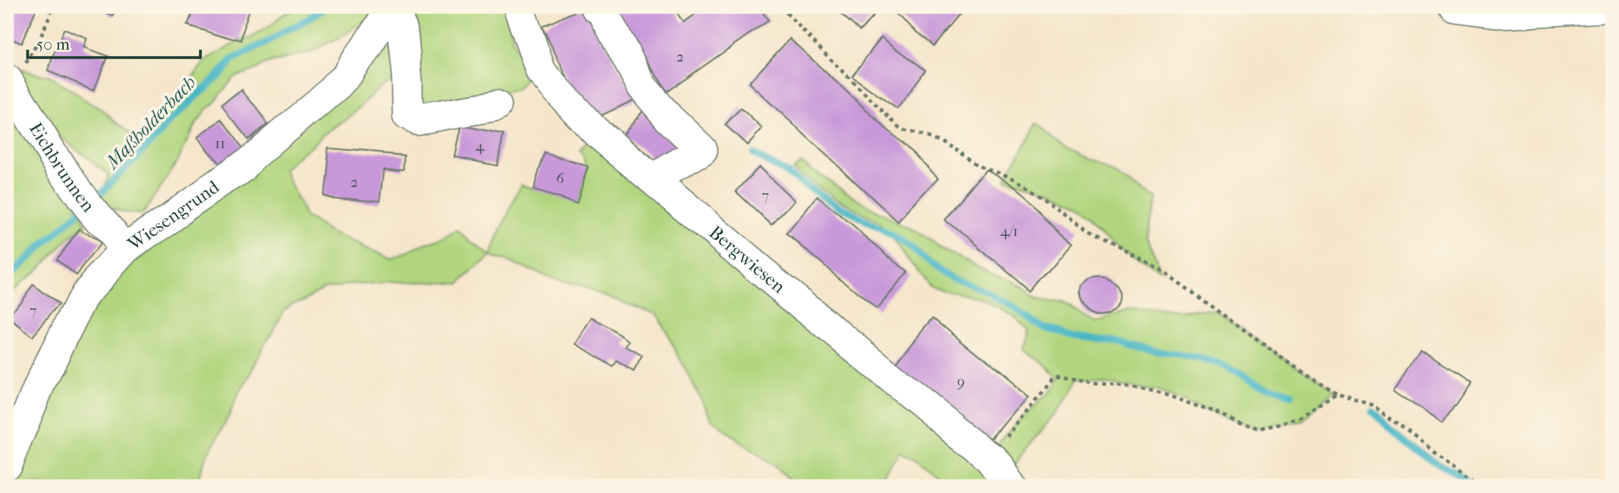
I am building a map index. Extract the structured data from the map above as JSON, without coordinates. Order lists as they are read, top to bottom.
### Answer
{
  "streets": {
    "street": ["Eichbrunnen", "Wiesengrund", "Bergwiesen"]
  },
  "crossings": [
    ["Eichbrunnen", "Wiesengrund"]
  ],
  "water": ["Maßholderbach"],
  "house_numbers": [
    "2",
    "11",
    "4",
    "6",
    "2",
    "7",
    "4/1",
    "7",
    "9"
  ],
  "scale_bar": "50 m"
}
